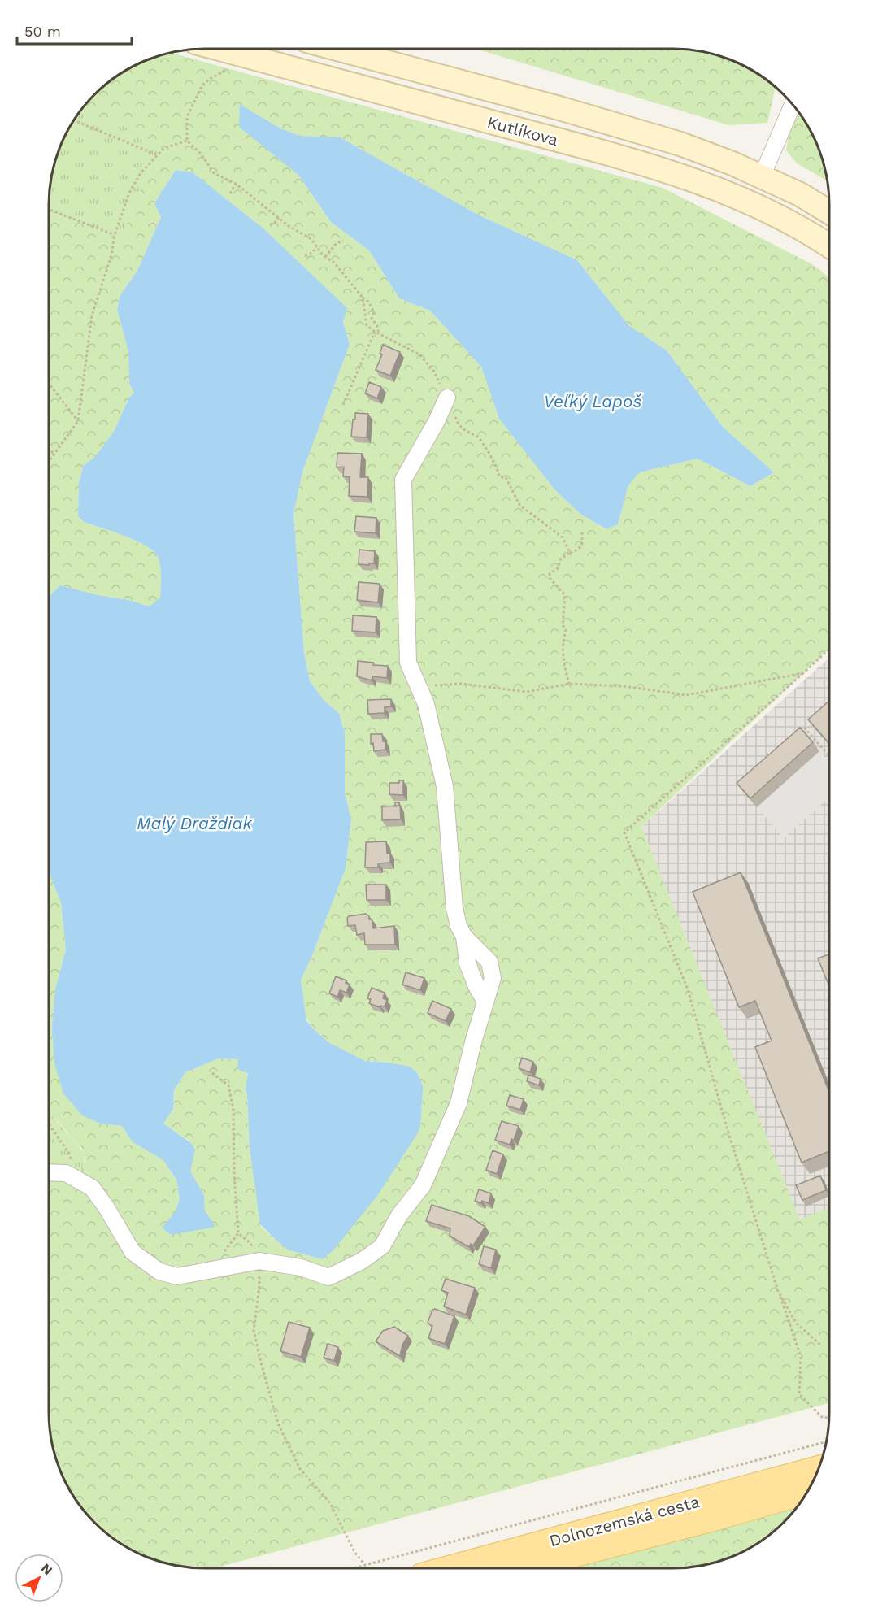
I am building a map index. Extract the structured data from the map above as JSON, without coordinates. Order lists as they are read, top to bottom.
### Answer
{
  "streets": {
    "main road": ["Kutlíkova", "Dolnozemská cesta"]
  },
  "water": ["Veľký Lapoš", "Malý Draždiak"],
  "scale_bar": "50 m",
  "north": "top right"
}
